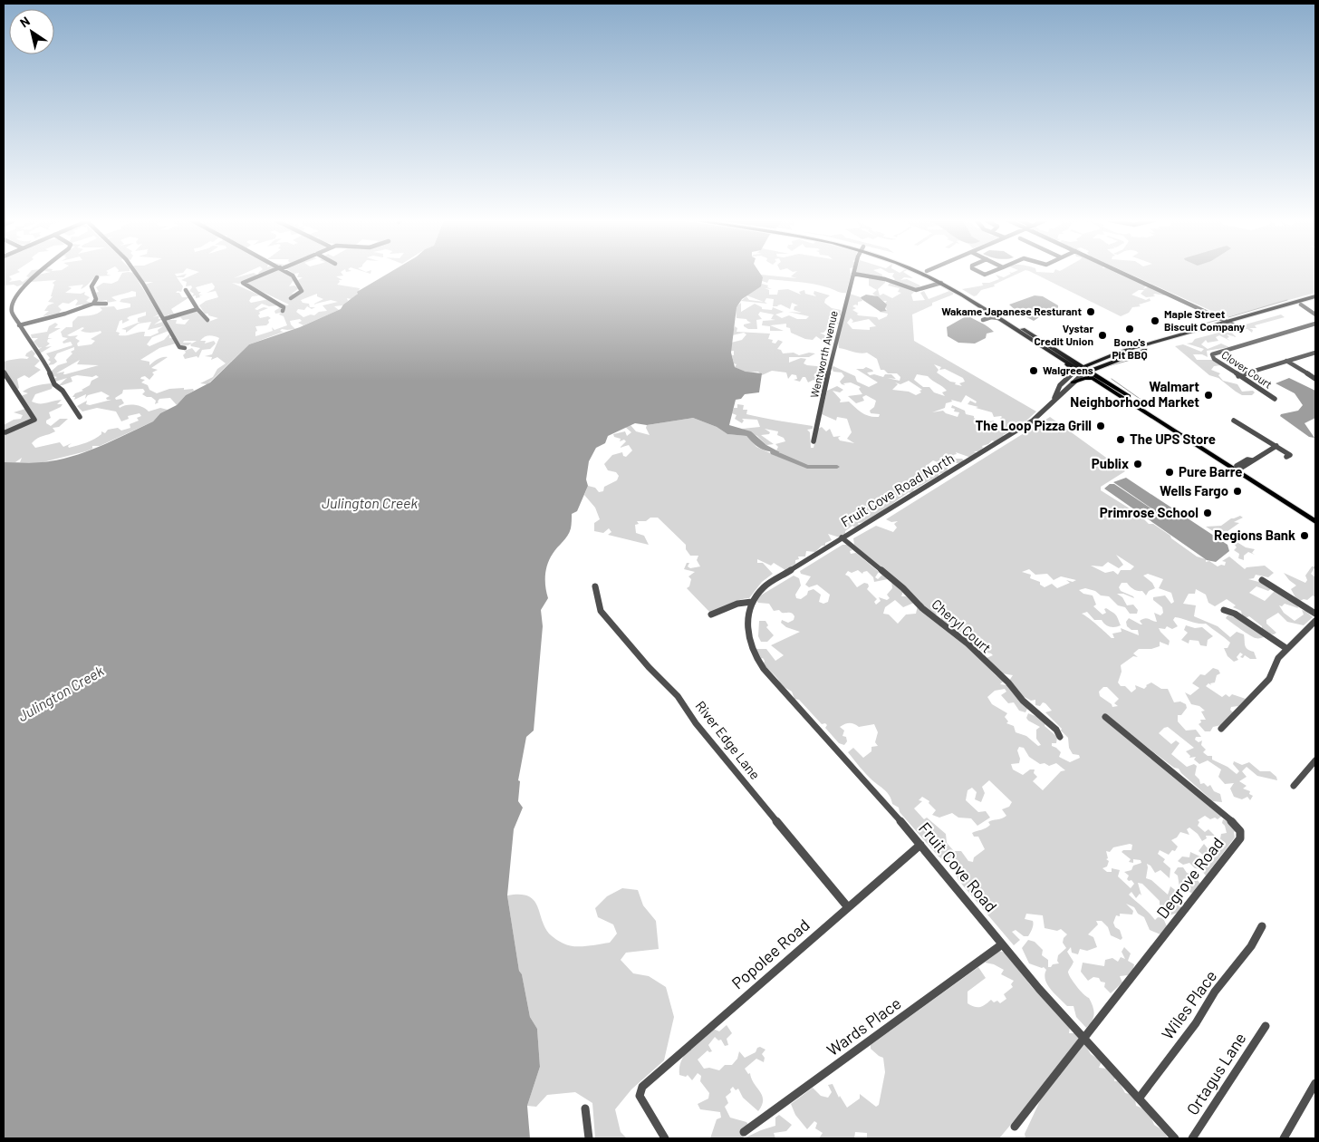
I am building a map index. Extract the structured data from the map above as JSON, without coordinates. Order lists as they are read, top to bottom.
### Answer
{
  "streets": {
    "street": [
      "Wentworth Avenue",
      "Clover Court",
      "Fruit Cove Road North",
      "Cheryl Court",
      "River Edge Lane",
      "Fruit Cove Road",
      "Degrove Road",
      "Popolee Road",
      "Wiles Place",
      "Wards Place",
      "Ortagus Lane"
    ]
  },
  "crossings": [
    ["Fruit Cove Road North", "Cheryl Court"],
    ["Fruit Cove Road North", "Fruit Cove Road"],
    ["River Edge Lane", "Popolee Road"],
    ["Fruit Cove Road", "Degrove Road"],
    ["Fruit Cove Road", "Popolee Road"],
    ["Fruit Cove Road", "Wiles Place"],
    ["Fruit Cove Road", "Wards Place"]
  ],
  "water": ["Julington Creek"],
  "places": [
    "Wakame Japanese Resturant",
    "Maple Street Biscuit Company",
    "Bono's Pit BBQ",
    "Vystar Credit Union",
    "Walgreens",
    "Walmart Neighborhood Market",
    "The Loop Pizza Grill",
    "The UPS Store",
    "Publix",
    "Pure Barre",
    "Wells Fargo",
    "Primrose School",
    "Regions Bank"
  ],
  "north": "top left"
}
